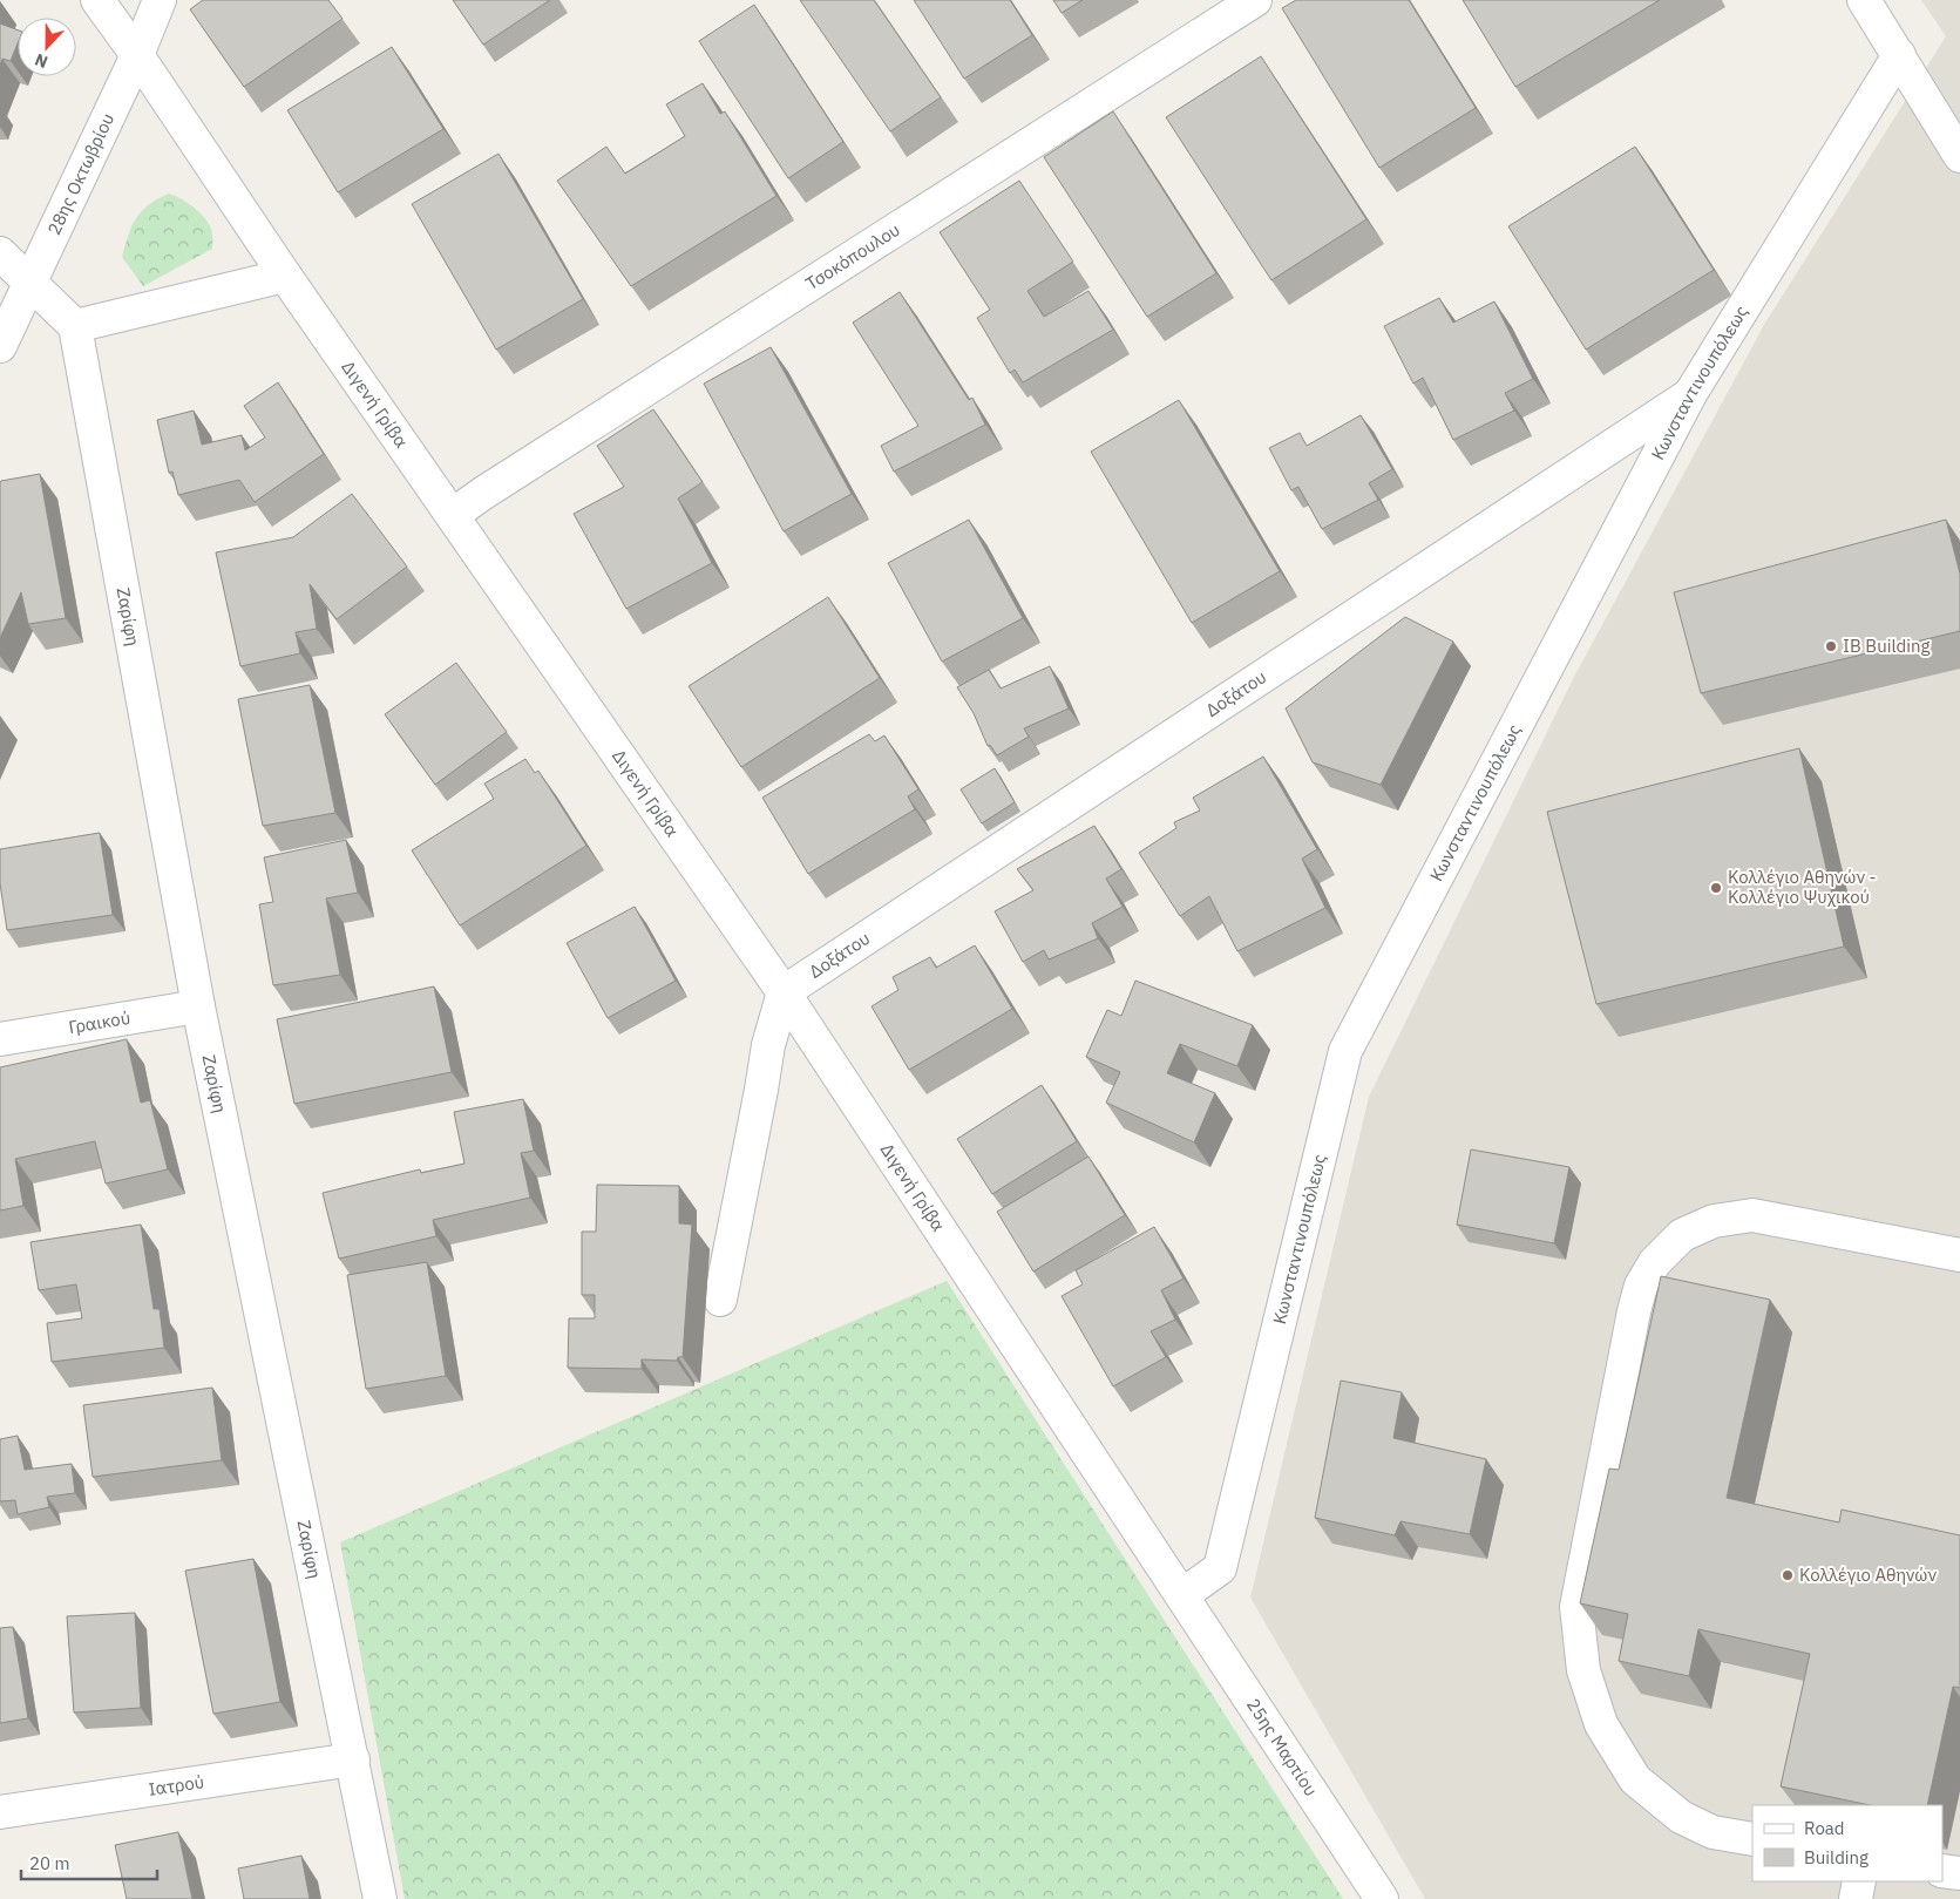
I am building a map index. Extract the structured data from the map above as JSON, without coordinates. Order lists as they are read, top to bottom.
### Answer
{
  "streets": {
    "street": [
      "28ης Οκτωβρίου",
      "Τσοκόπουλου",
      "Κωνσταντινουπόλεως",
      "Διγενή Γρίβα",
      "Ζαρίφη",
      "Δοξάτου",
      "Γραικού",
      "25ης Μαρτίου",
      "Ιατρού"
    ]
  },
  "crossings": [
    ["28ης Οκτωβρίου", "Διγενή Γρίβα"],
    ["Τσοκόπουλου", "Διγενή Γρίβα"],
    ["Κωνσταντινουπόλεως", "Διγενή Γρίβα"],
    ["Κωνσταντινουπόλεως", "Δοξάτου"],
    ["Κωνσταντινουπόλεως", "25ης Μαρτίου"],
    ["Διγενή Γρίβα", "Δοξάτου"],
    ["Διγενή Γρίβα", "25ης Μαρτίου"],
    ["Ζαρίφη", "Γραικού"],
    ["Ζαρίφη", "Ιατρού"]
  ],
  "places": ["IB Building", "Κολλέγιο Αθηνών - Κολλέγιο Ψυχικού", "Κολλέγιο Αθηνών"],
  "legend": ["Road", "Building"],
  "scale_bar": "20 m",
  "north": "bottom"
}
